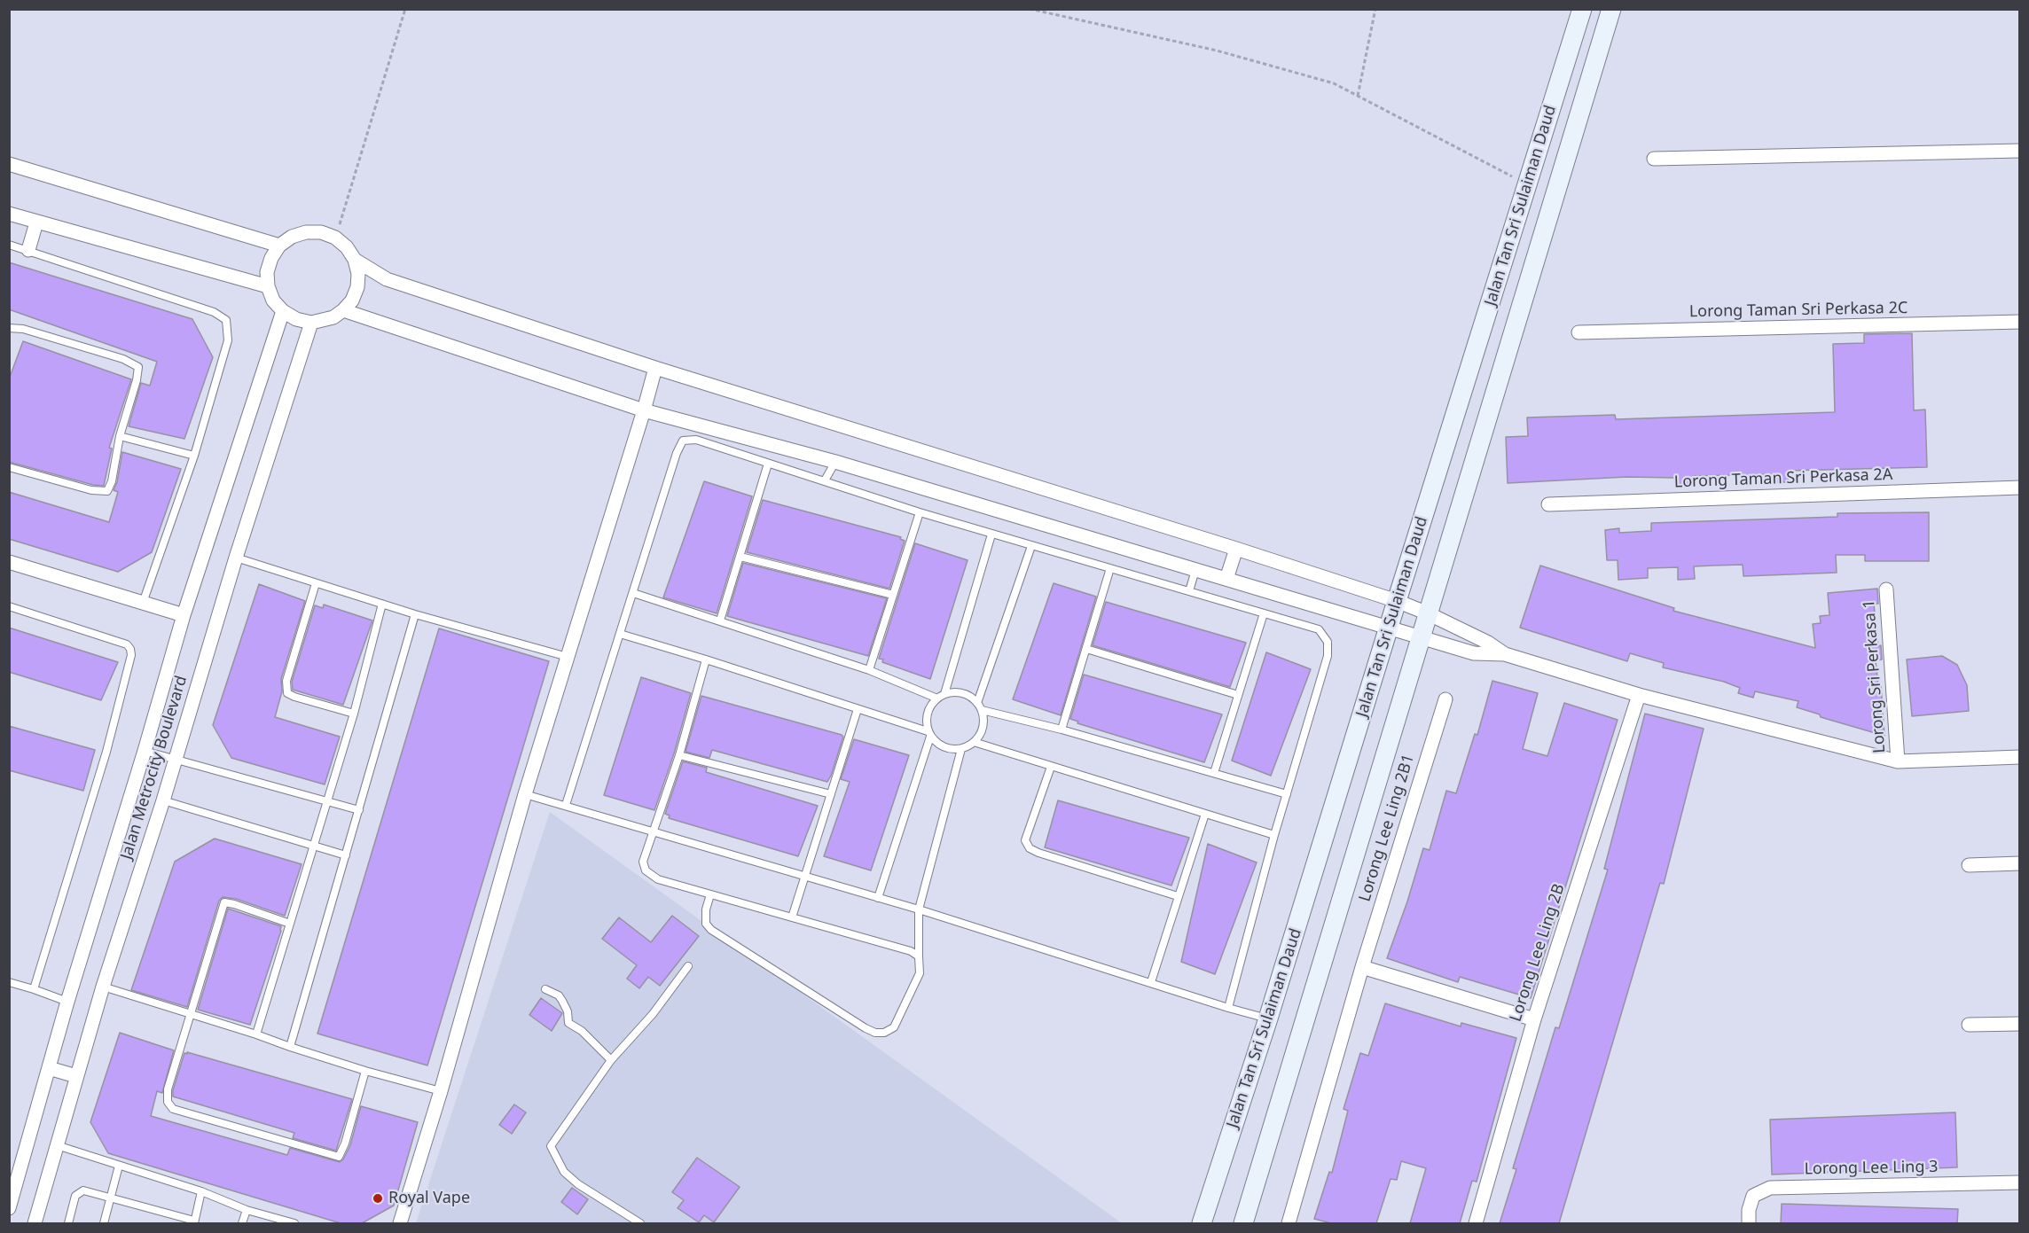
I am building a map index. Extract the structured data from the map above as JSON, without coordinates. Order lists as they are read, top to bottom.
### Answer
{
  "streets": {
    "main road": ["Jalan Tan Sri Sulaiman Daud"],
    "street": [
      "Lorong Taman Sri Perkasa 2C",
      "Lorong Taman Sri Perkasa 2A",
      "Lorong Sri Perkasa 1",
      "Jalan Metrocity Boulevard",
      "Lorong Lee Ling 2B1",
      "Lorong Lee Ling 2B",
      "Lorong Lee Ling 3"
    ]
  },
  "places": ["Royal Vape"]
}
